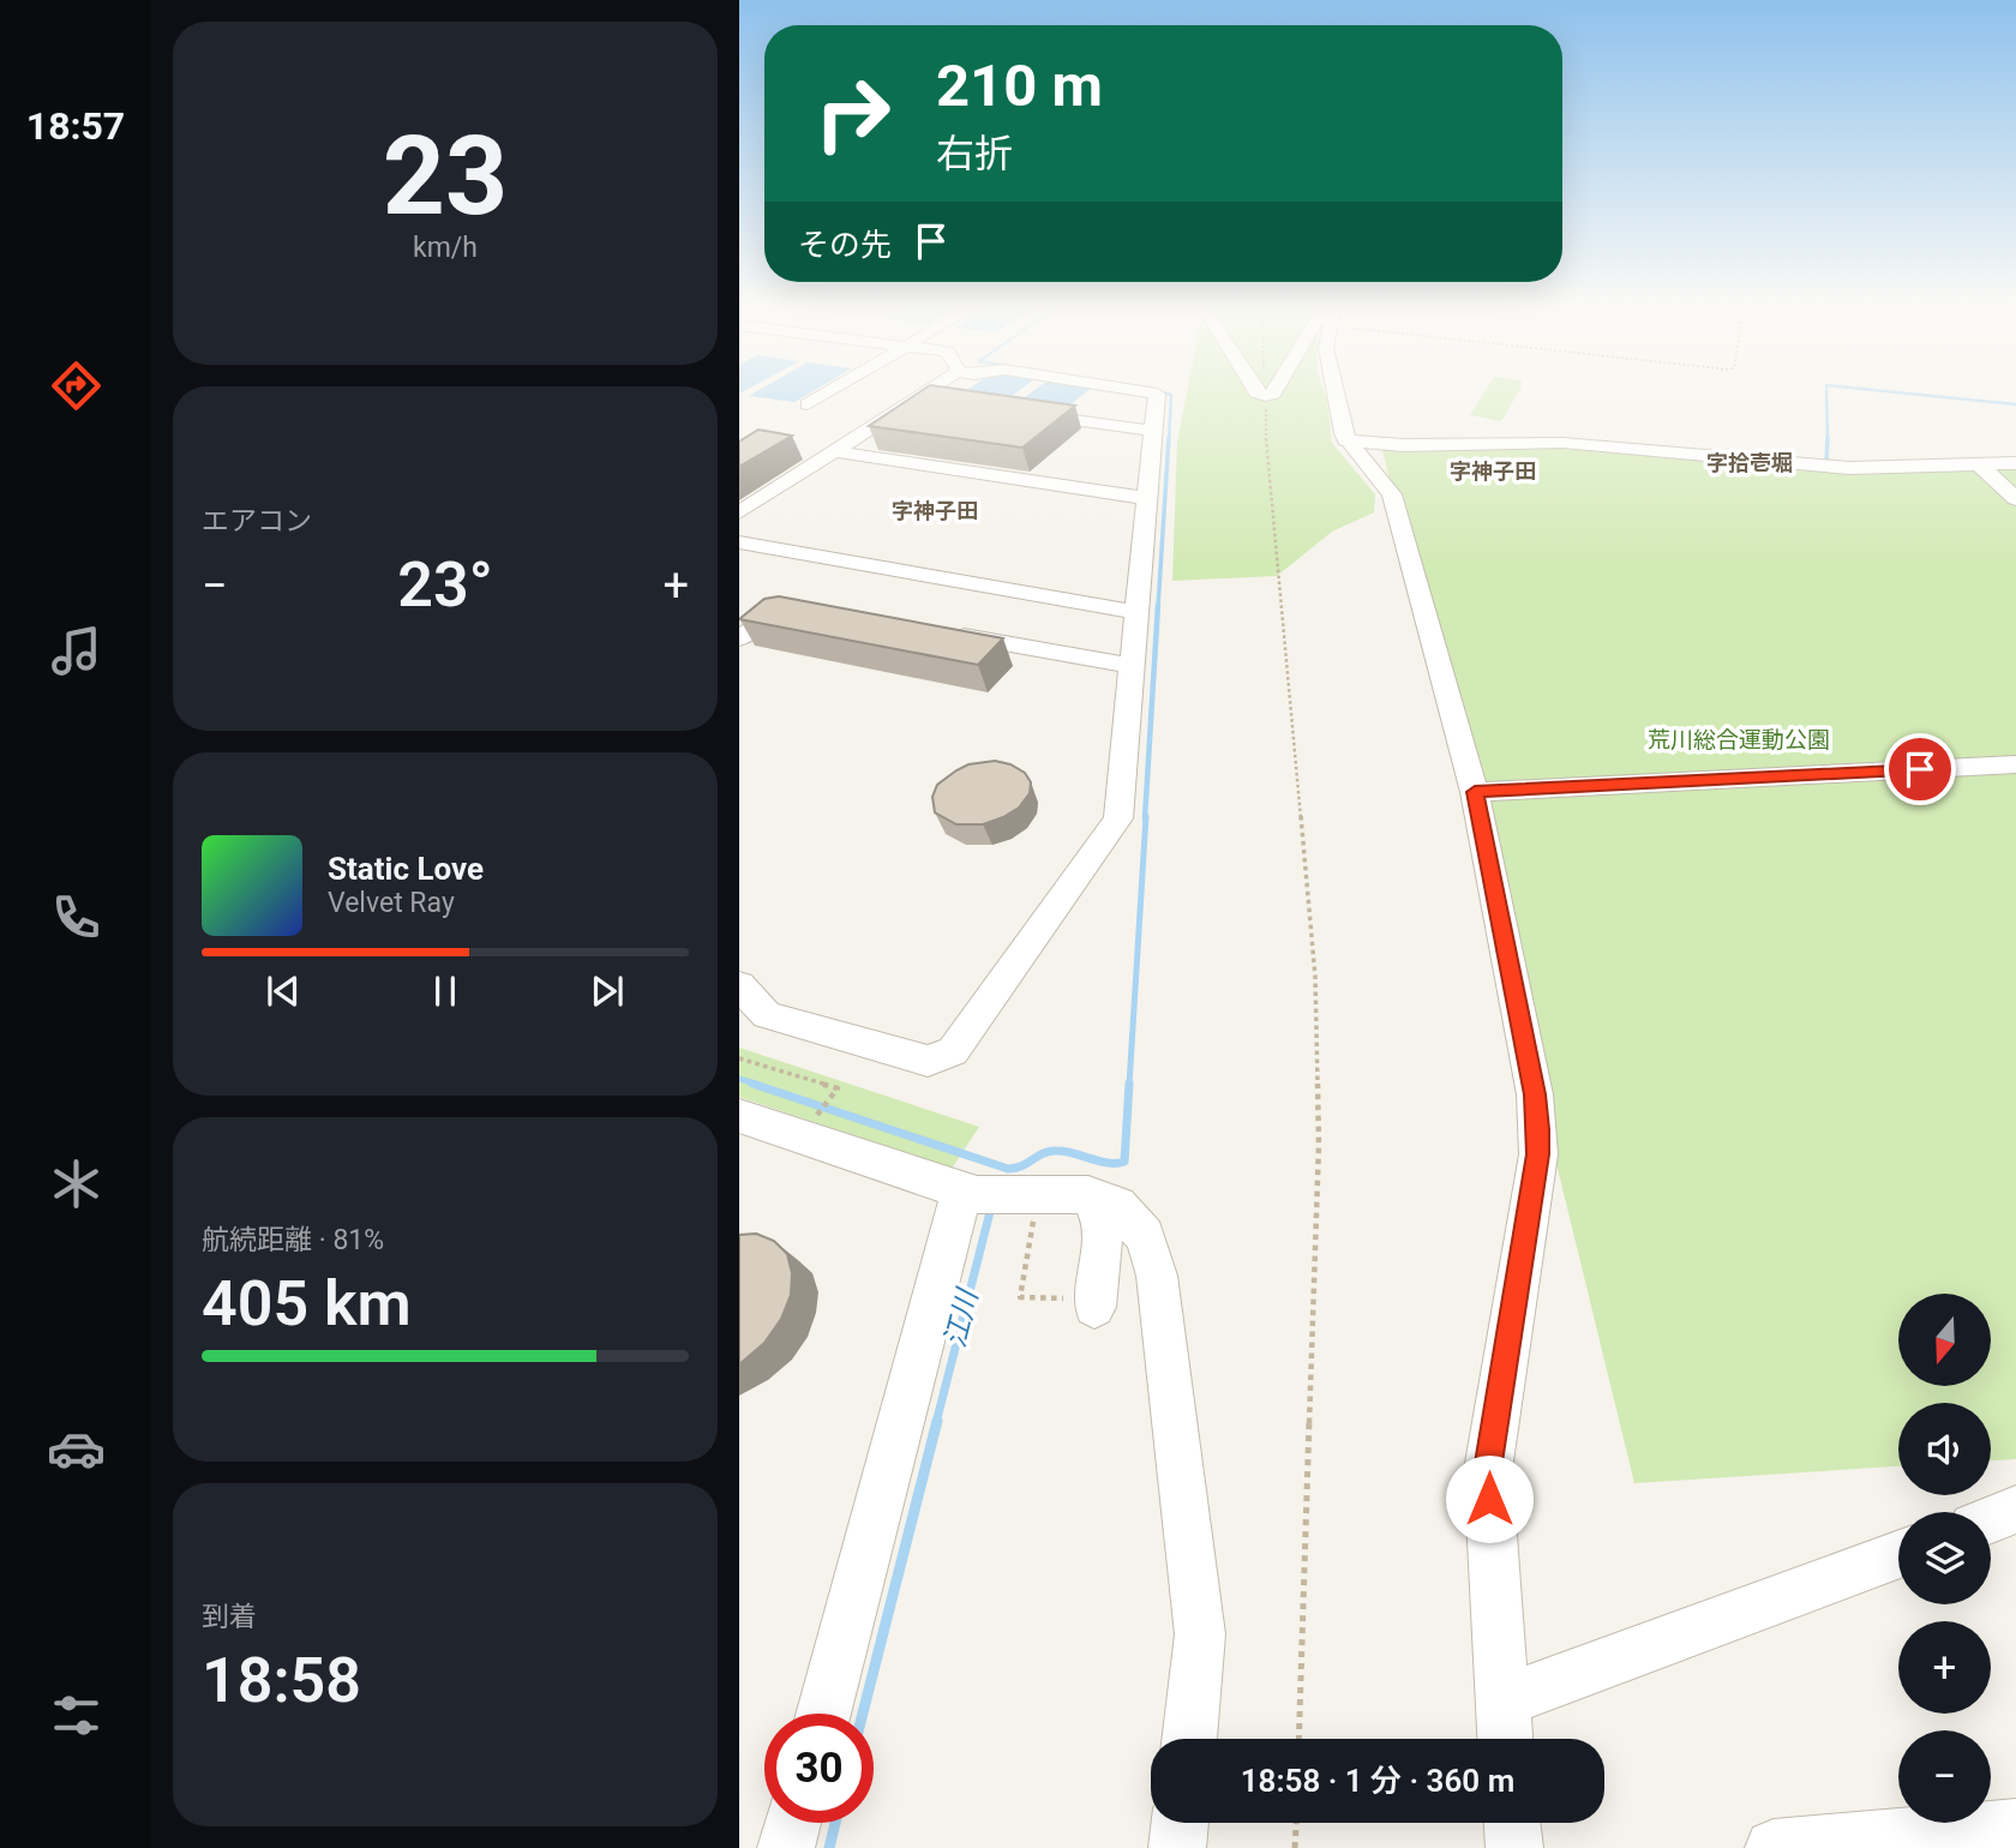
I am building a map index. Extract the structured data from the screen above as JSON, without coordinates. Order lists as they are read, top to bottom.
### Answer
{
  "districts": ["字拾壱堀", "字神子田", "字神子田"],
  "water": ["江川"],
  "parks": ["荒川総合運動公園"],
  "north": "bottom",
  "page": {
    "tabs": "18:57",
    "tile": [
      ["23", "km/h"],
      "エアコン",
      ["航続距離 · 81%", "405 km"],
      ["到着", "18:58"]
    ],
    "turn": ["210 m", "右折"],
    "then": "その先",
    "heat": ["−", "23°", "+"],
    "song": ["Static Love", "Velvet Ray"],
    "map_buttons": ["+", "−"],
    "limit": "30",
    "trip": "18:58 · 1 分 · 360 m"
  }
}
